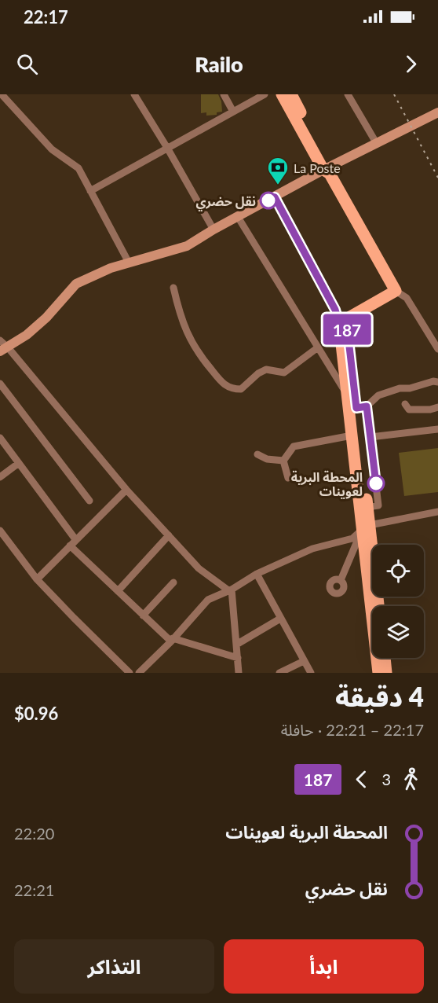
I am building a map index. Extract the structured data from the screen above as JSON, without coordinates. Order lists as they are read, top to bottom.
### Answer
{
  "places": {
    "bank": ["La Poste"],
    "other": ["نقل حضري", "المحطة البرية لعوينات"]
  },
  "lines": ["bus line 187"],
  "page": {
    "status": "22:17",
    "header": "Railo",
    "on_map": "187",
    "heading": ["4 دقيقة", "22:17 – 22:21 · حافلة", "$0.96"],
    "legs": ["3", "187"],
    "list": [
      {
        "name": "المحطة البرية لعوينات",
        "value": "22:20"
      },
      {
        "name": "نقل حضري",
        "value": "22:21"
      }
    ],
    "buttons": ["ابدأ", "التذاكر"]
  }
}
